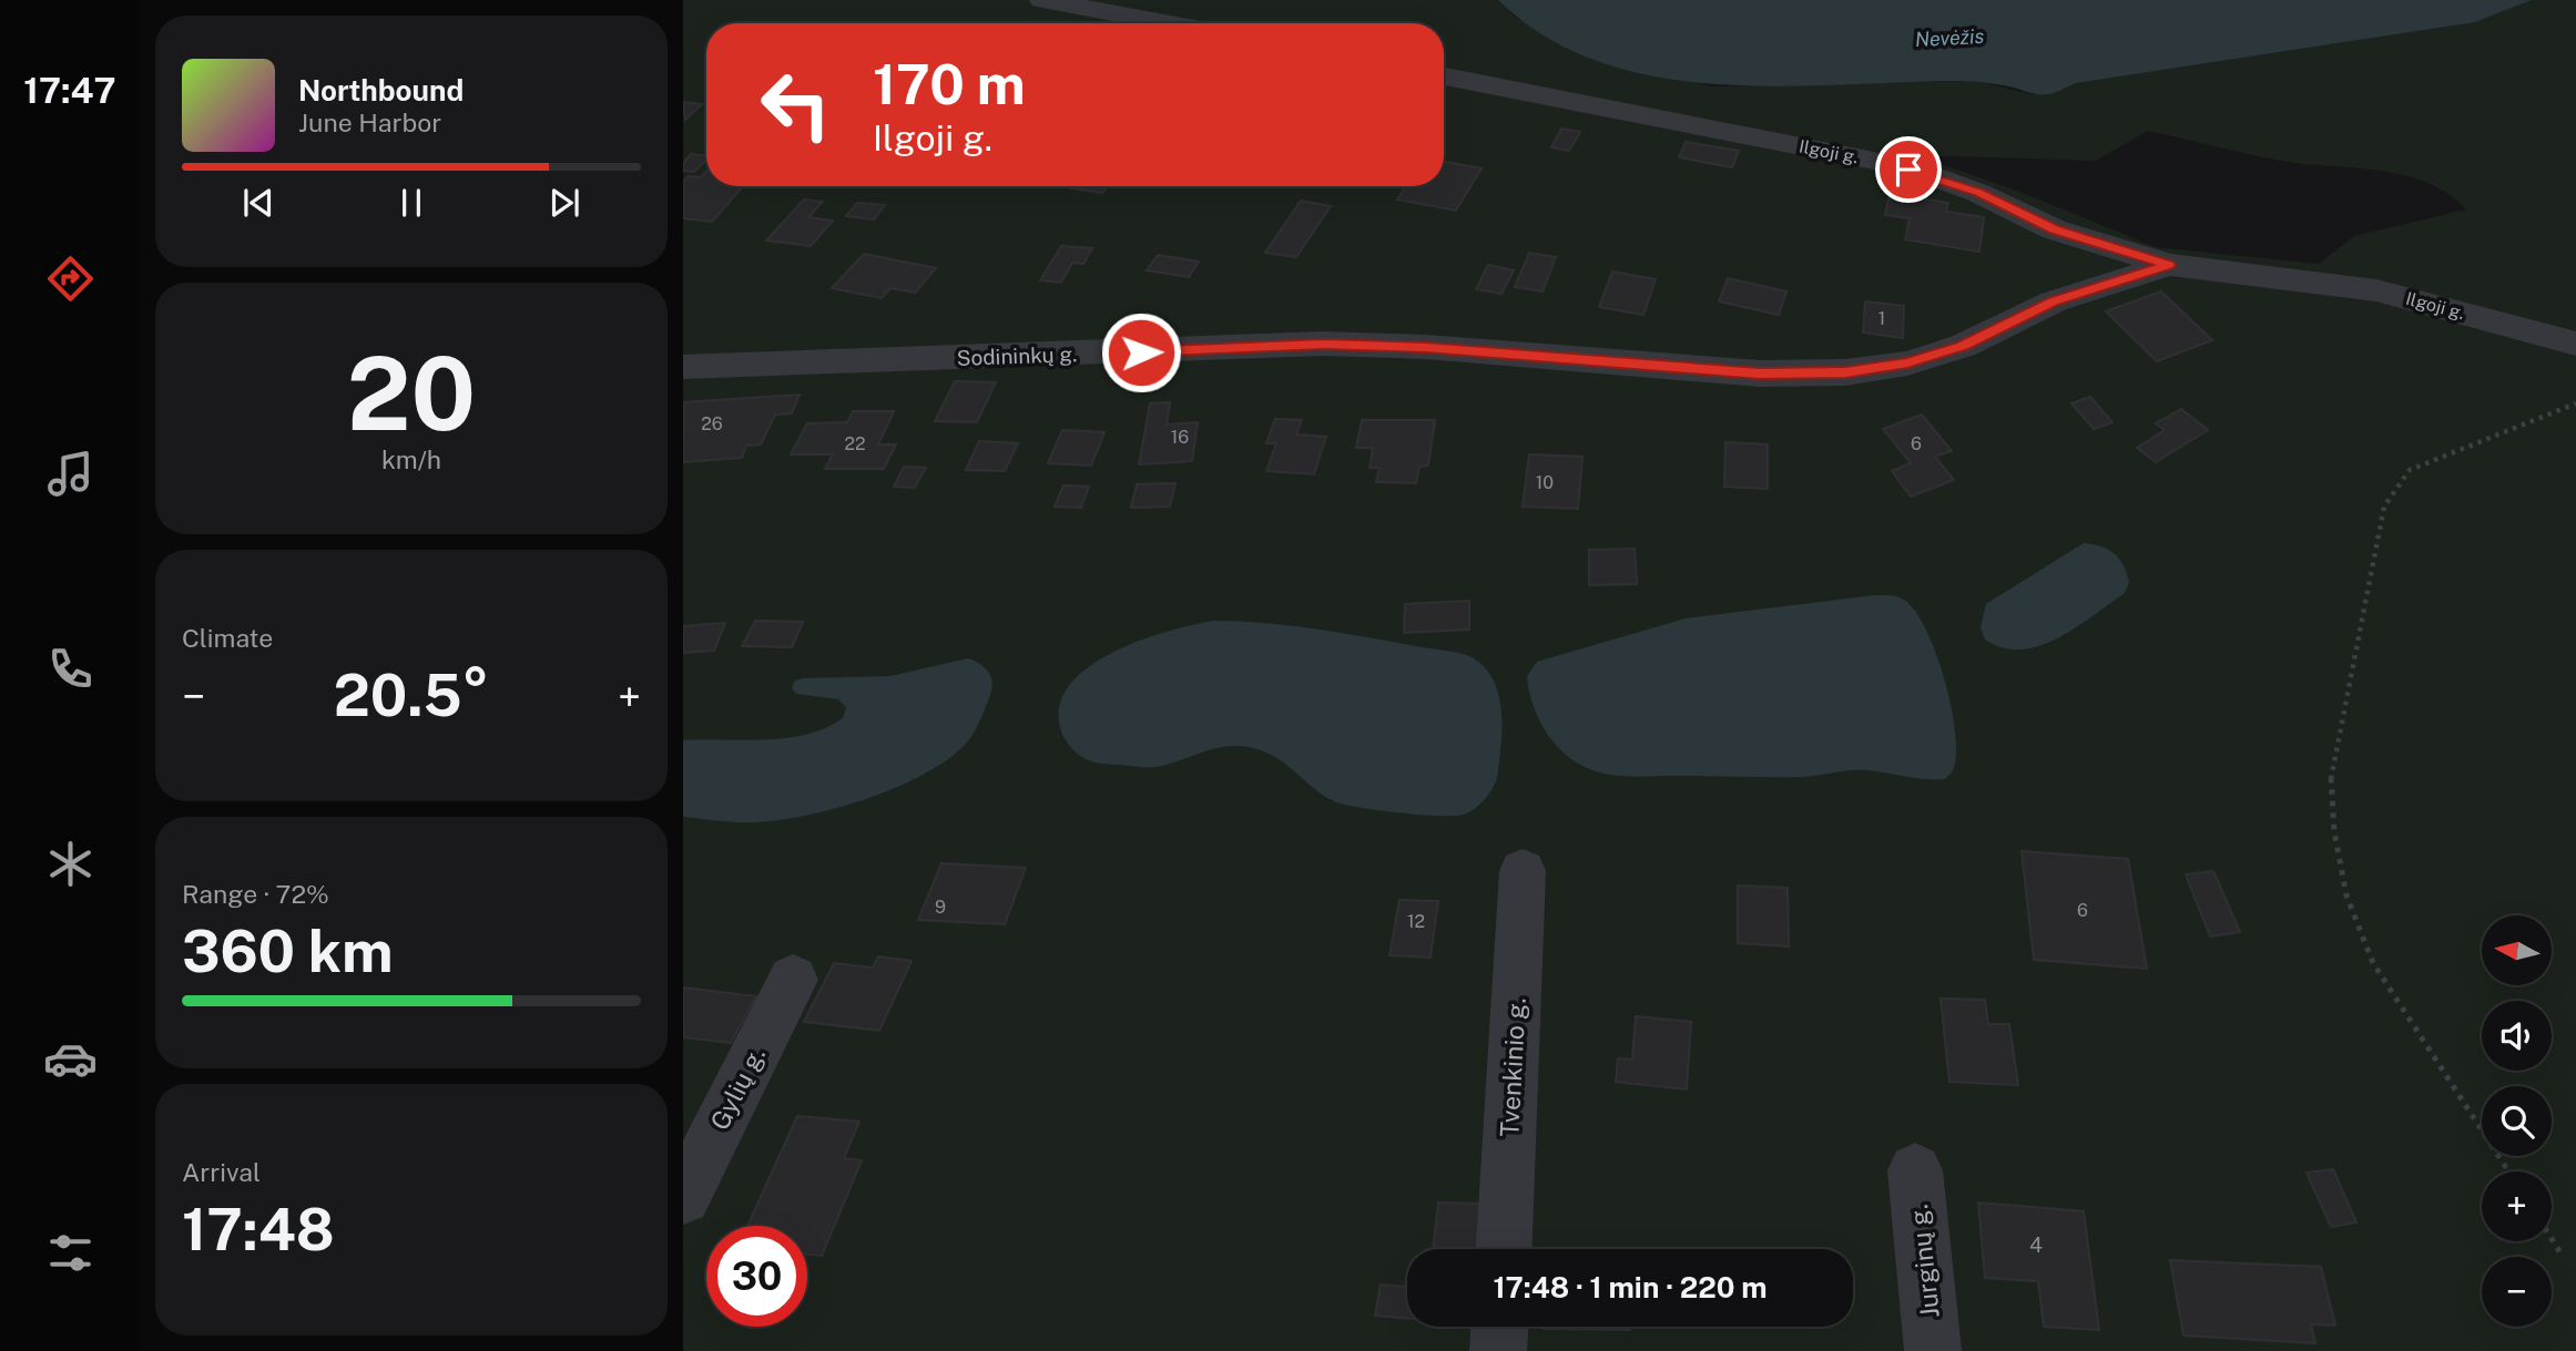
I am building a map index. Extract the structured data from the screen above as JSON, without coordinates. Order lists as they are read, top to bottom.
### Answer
{
  "streets": {
    "street": [
      "Ilgoji g.",
      "Sodininkų g.",
      "Tvenkinio g.",
      "Gylių g.",
      "Jurginų g."
    ]
  },
  "crossings": [
    ["Ilgoji g.", "Sodininkų g."]
  ],
  "water": ["Nevėžis"],
  "house_numbers": [
    "1",
    "26",
    "16",
    "22",
    "6",
    "10",
    "9",
    "6",
    "12",
    "4"
  ],
  "north": "left",
  "page": {
    "tabs": "17:47",
    "turn": ["170 m", "Ilgoji g."],
    "song": ["Northbound", "June Harbor"],
    "tile": [
      ["20", "km/h"],
      "Climate",
      ["Range · 72%", "360 km"],
      ["Arrival", "17:48"]
    ],
    "heat": ["−", "20.5°", "+"],
    "map_buttons": ["+", "−"],
    "limit": "30",
    "trip": "17:48 · 1 min · 220 m"
  }
}
